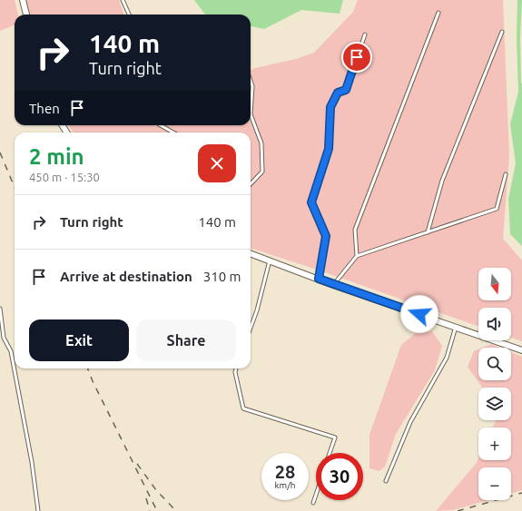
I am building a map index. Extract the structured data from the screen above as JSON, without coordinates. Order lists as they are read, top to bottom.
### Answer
{
  "north": "bottom",
  "page": {
    "turn": ["140 m", "Turn right"],
    "then": "Then",
    "heading": ["2 min", "450 m · 15:30"],
    "list": [
      {
        "name": "Turn right",
        "value": "140 m"
      },
      {
        "name": "Arrive at destination",
        "value": "310 m"
      }
    ],
    "map_buttons": ["+", "−"],
    "buttons": ["Exit", "Share"],
    "speed": "28 km/h",
    "limit": "30"
  }
}
